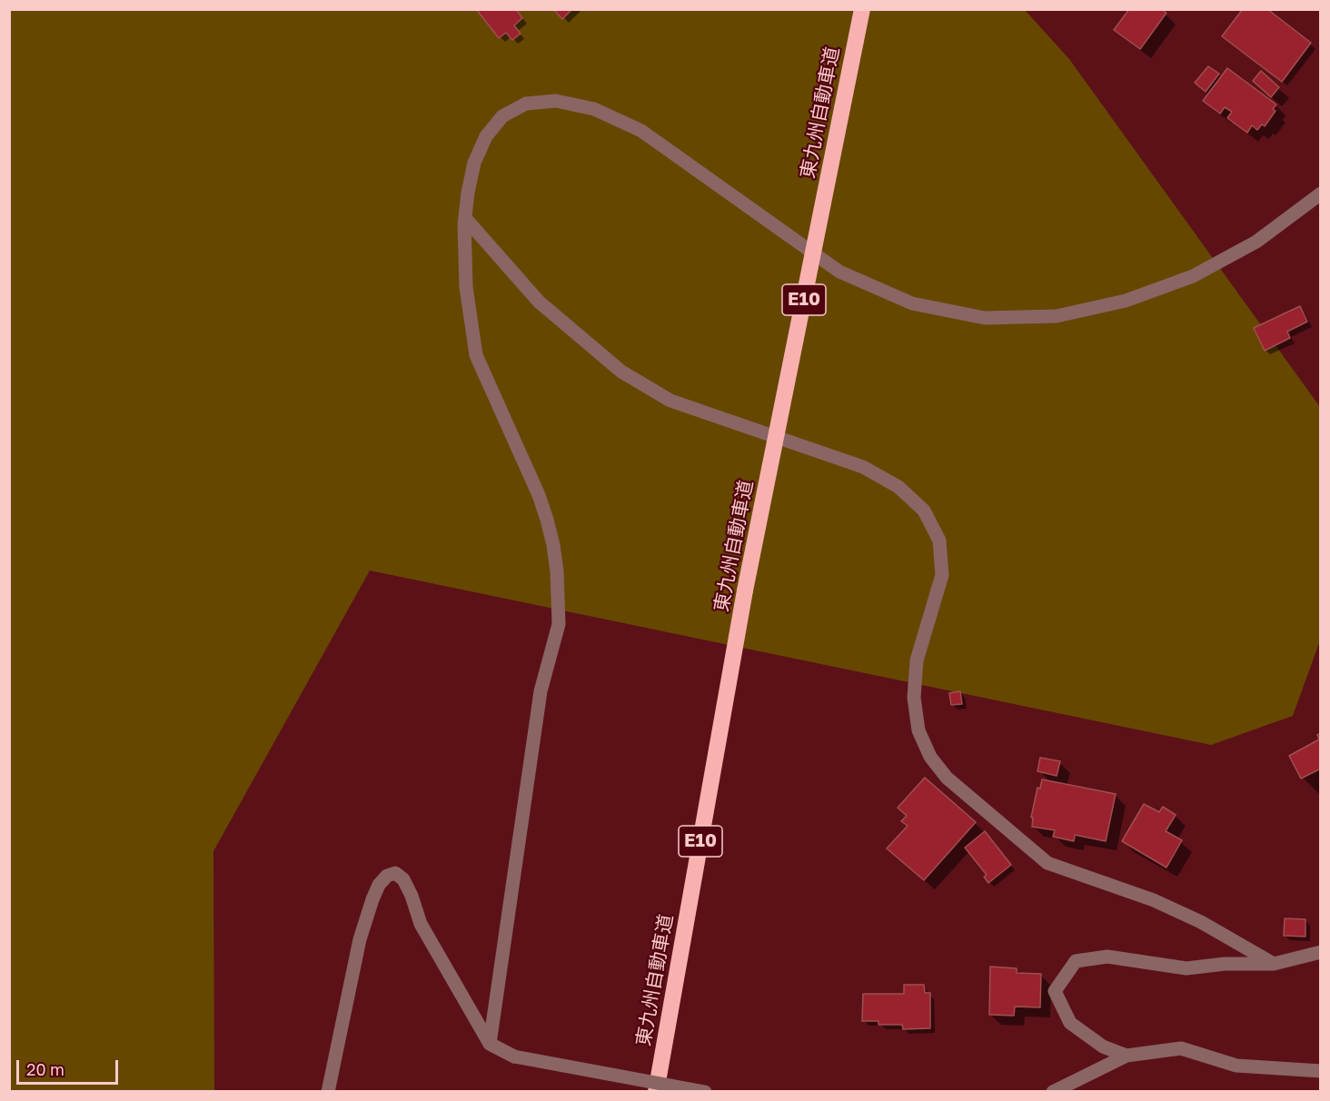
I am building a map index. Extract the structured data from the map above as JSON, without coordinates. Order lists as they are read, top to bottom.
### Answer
{
  "streets": {
    "highway": ["東九州自動車道", "E10"]
  },
  "scale_bar": "20 m"
}
